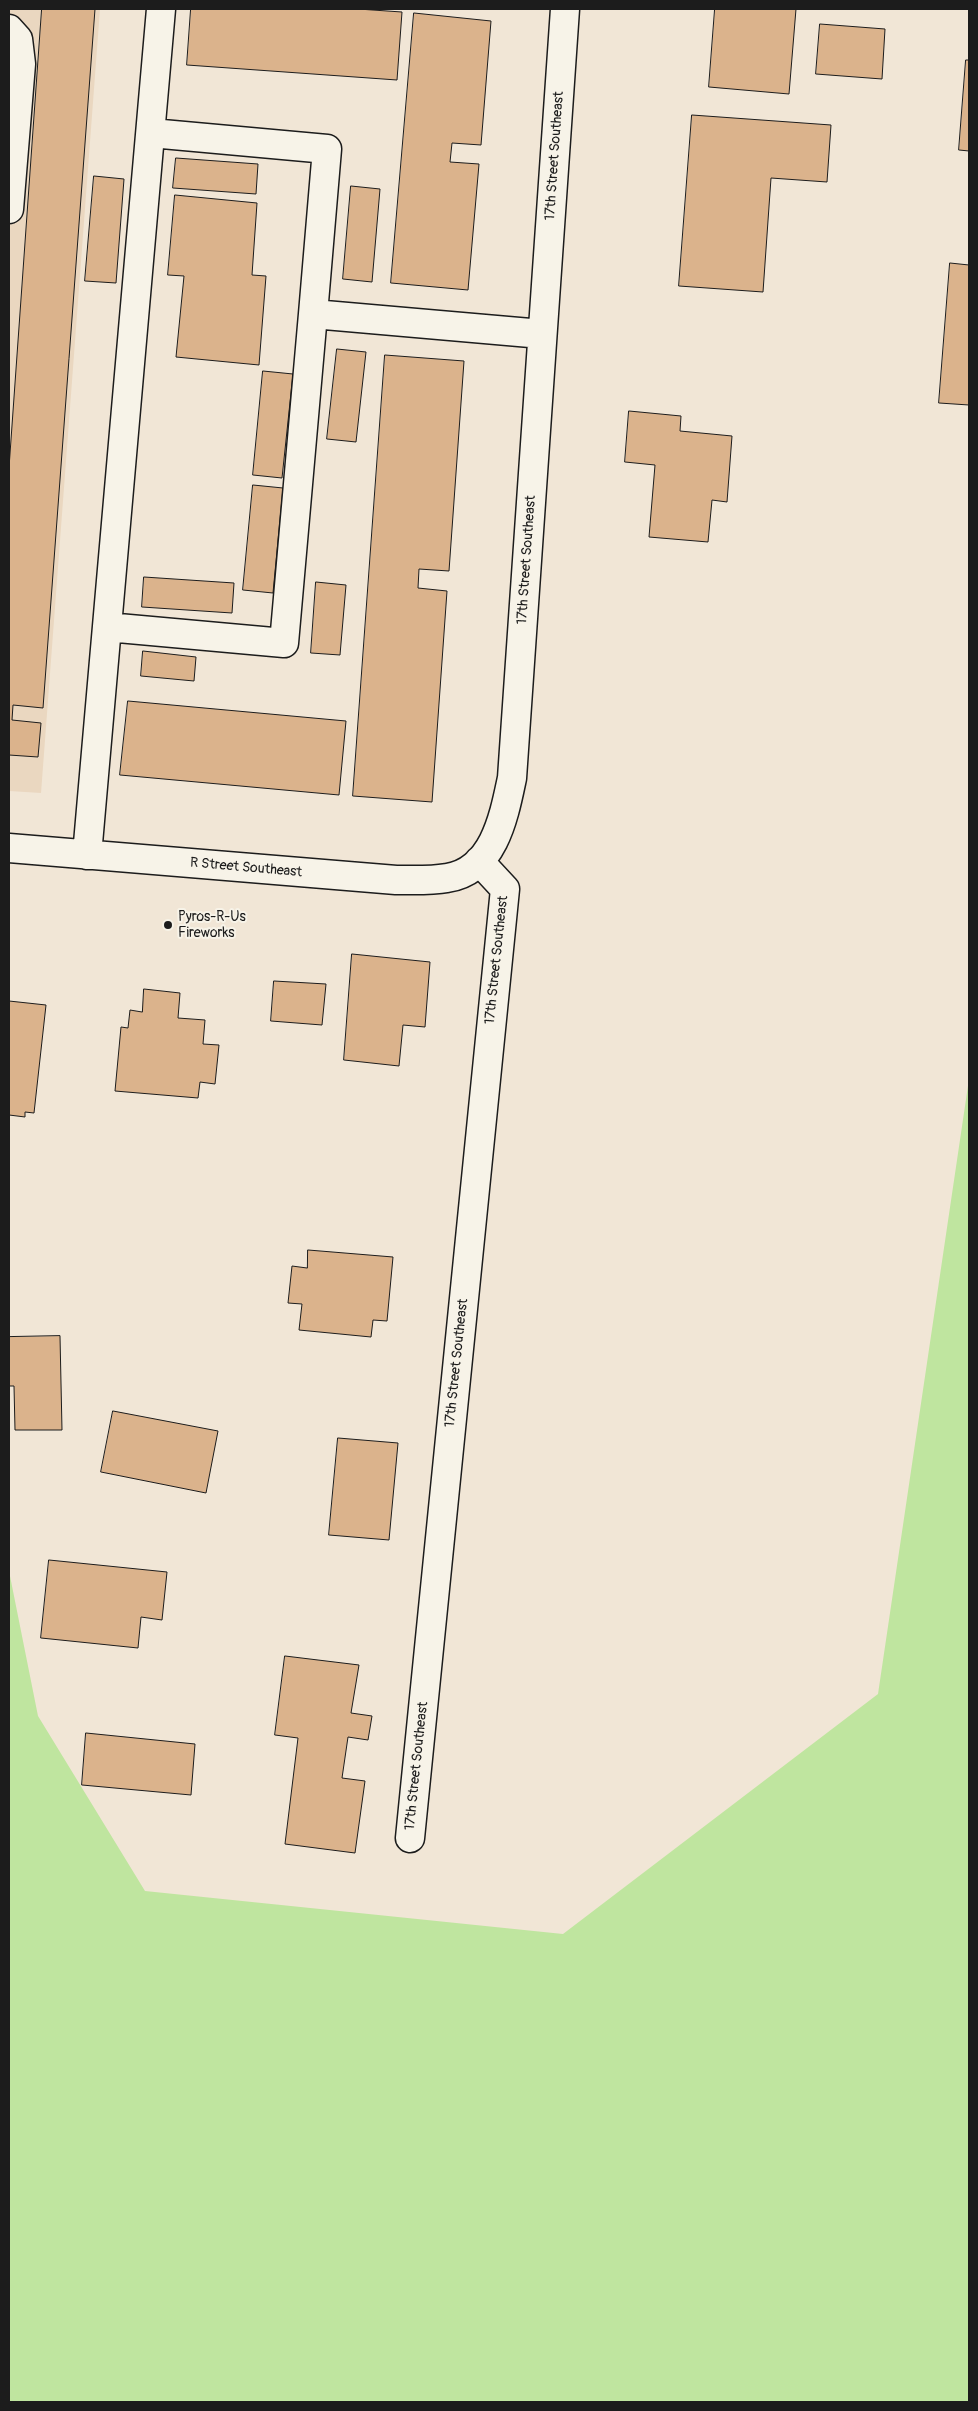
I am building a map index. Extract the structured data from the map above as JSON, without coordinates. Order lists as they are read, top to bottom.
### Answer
{
  "streets": {
    "street": ["17th Street Southeast", "R Street Southeast"]
  },
  "crossings": [
    ["17th Street Southeast", "R Street Southeast"]
  ],
  "places": ["Pyros-R-Us Fireworks"]
}
